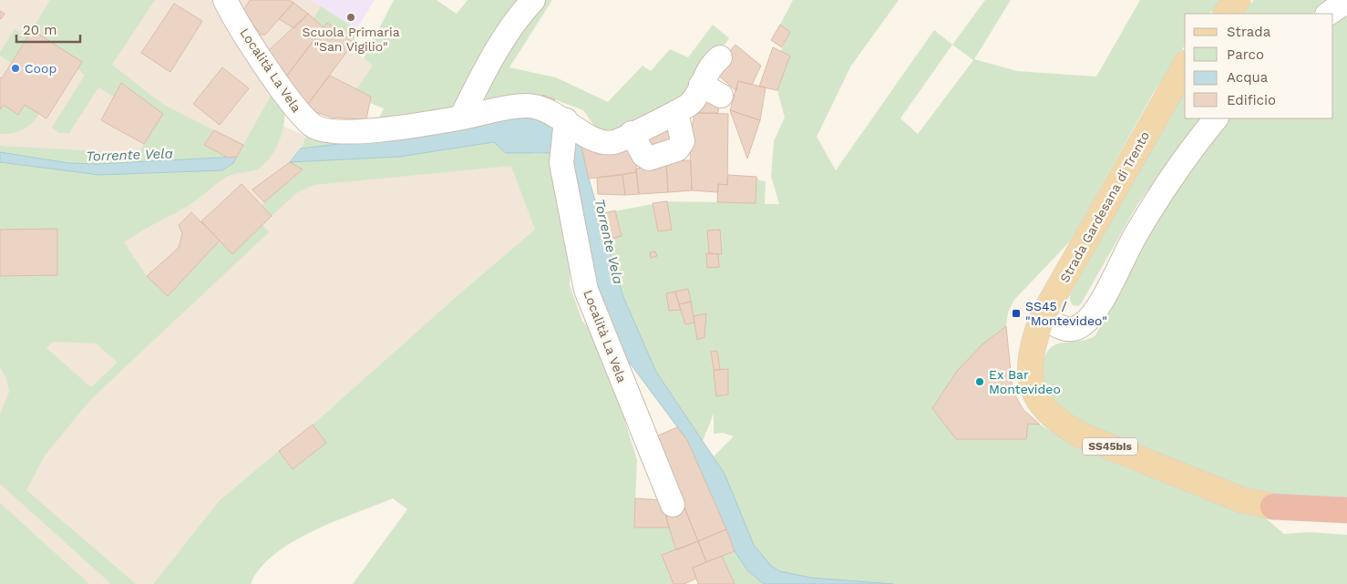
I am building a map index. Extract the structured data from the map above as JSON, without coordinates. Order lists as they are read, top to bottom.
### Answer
{
  "streets": {
    "highway": ["Strada Gardesana di Trento", "SS45bis"],
    "street": ["Località La Vela"]
  },
  "water": ["Torrente Vela"],
  "places": {
    "other": ["Scuola Primaria \"San Vigilio\"", "Coop", "Ex Bar Montevideo"],
    "transit": ["SS45 / \"Montevideo\""]
  },
  "legend": [
    "Strada",
    "Parco",
    "Acqua",
    "Edificio"
  ],
  "scale_bar": "20 m"
}
